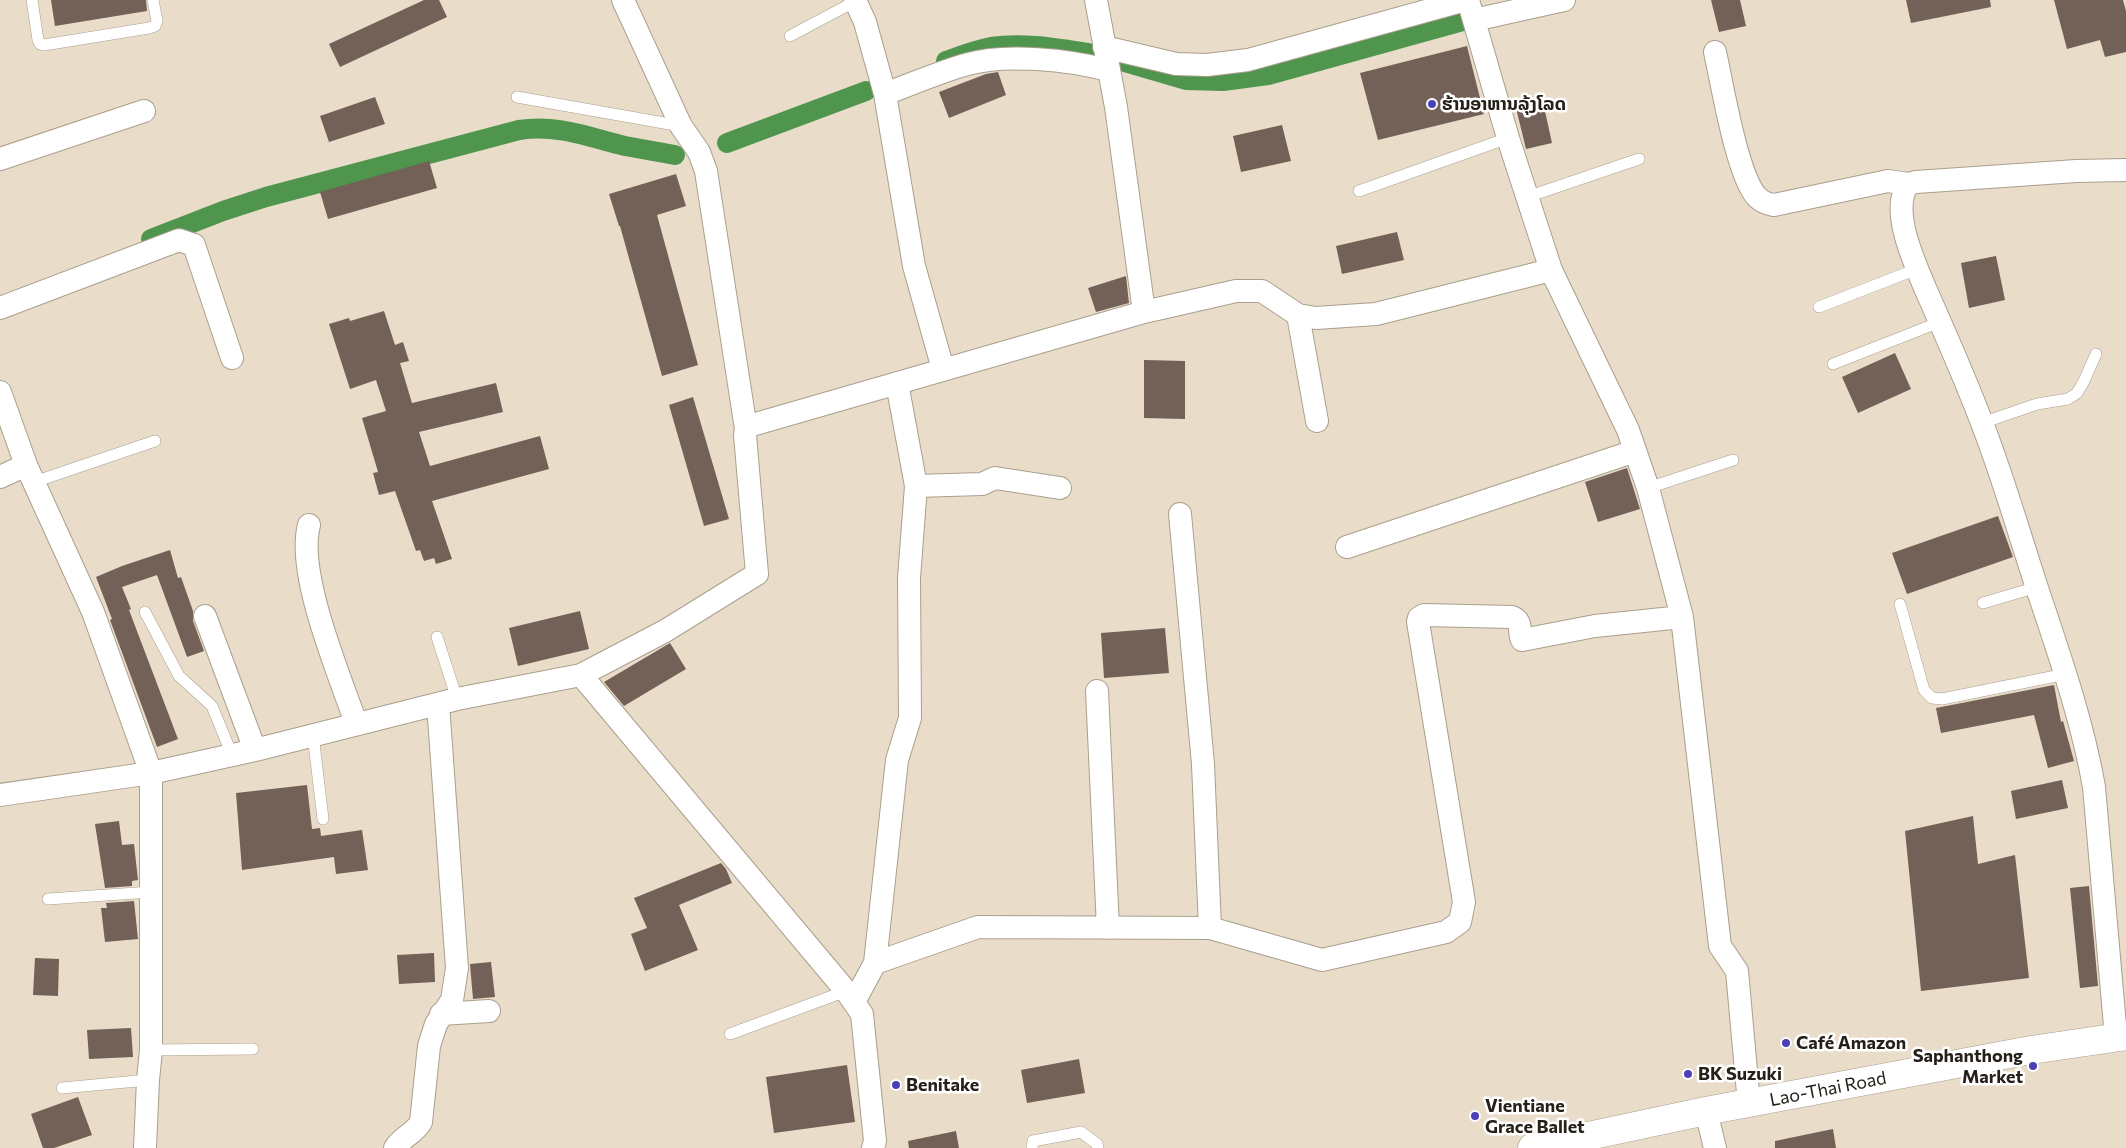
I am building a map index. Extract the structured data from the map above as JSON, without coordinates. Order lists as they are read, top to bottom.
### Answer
{
  "streets": {
    "street": ["Lao-Thai Road"]
  },
  "places": [
    "ຮ້ານອາຫານລຸ້ງໂລດ",
    "Café Amazon",
    "Saphanthong Market",
    "BK Suzuki",
    "Benitake",
    "Vientiane Grace Ballet"
  ]
}
